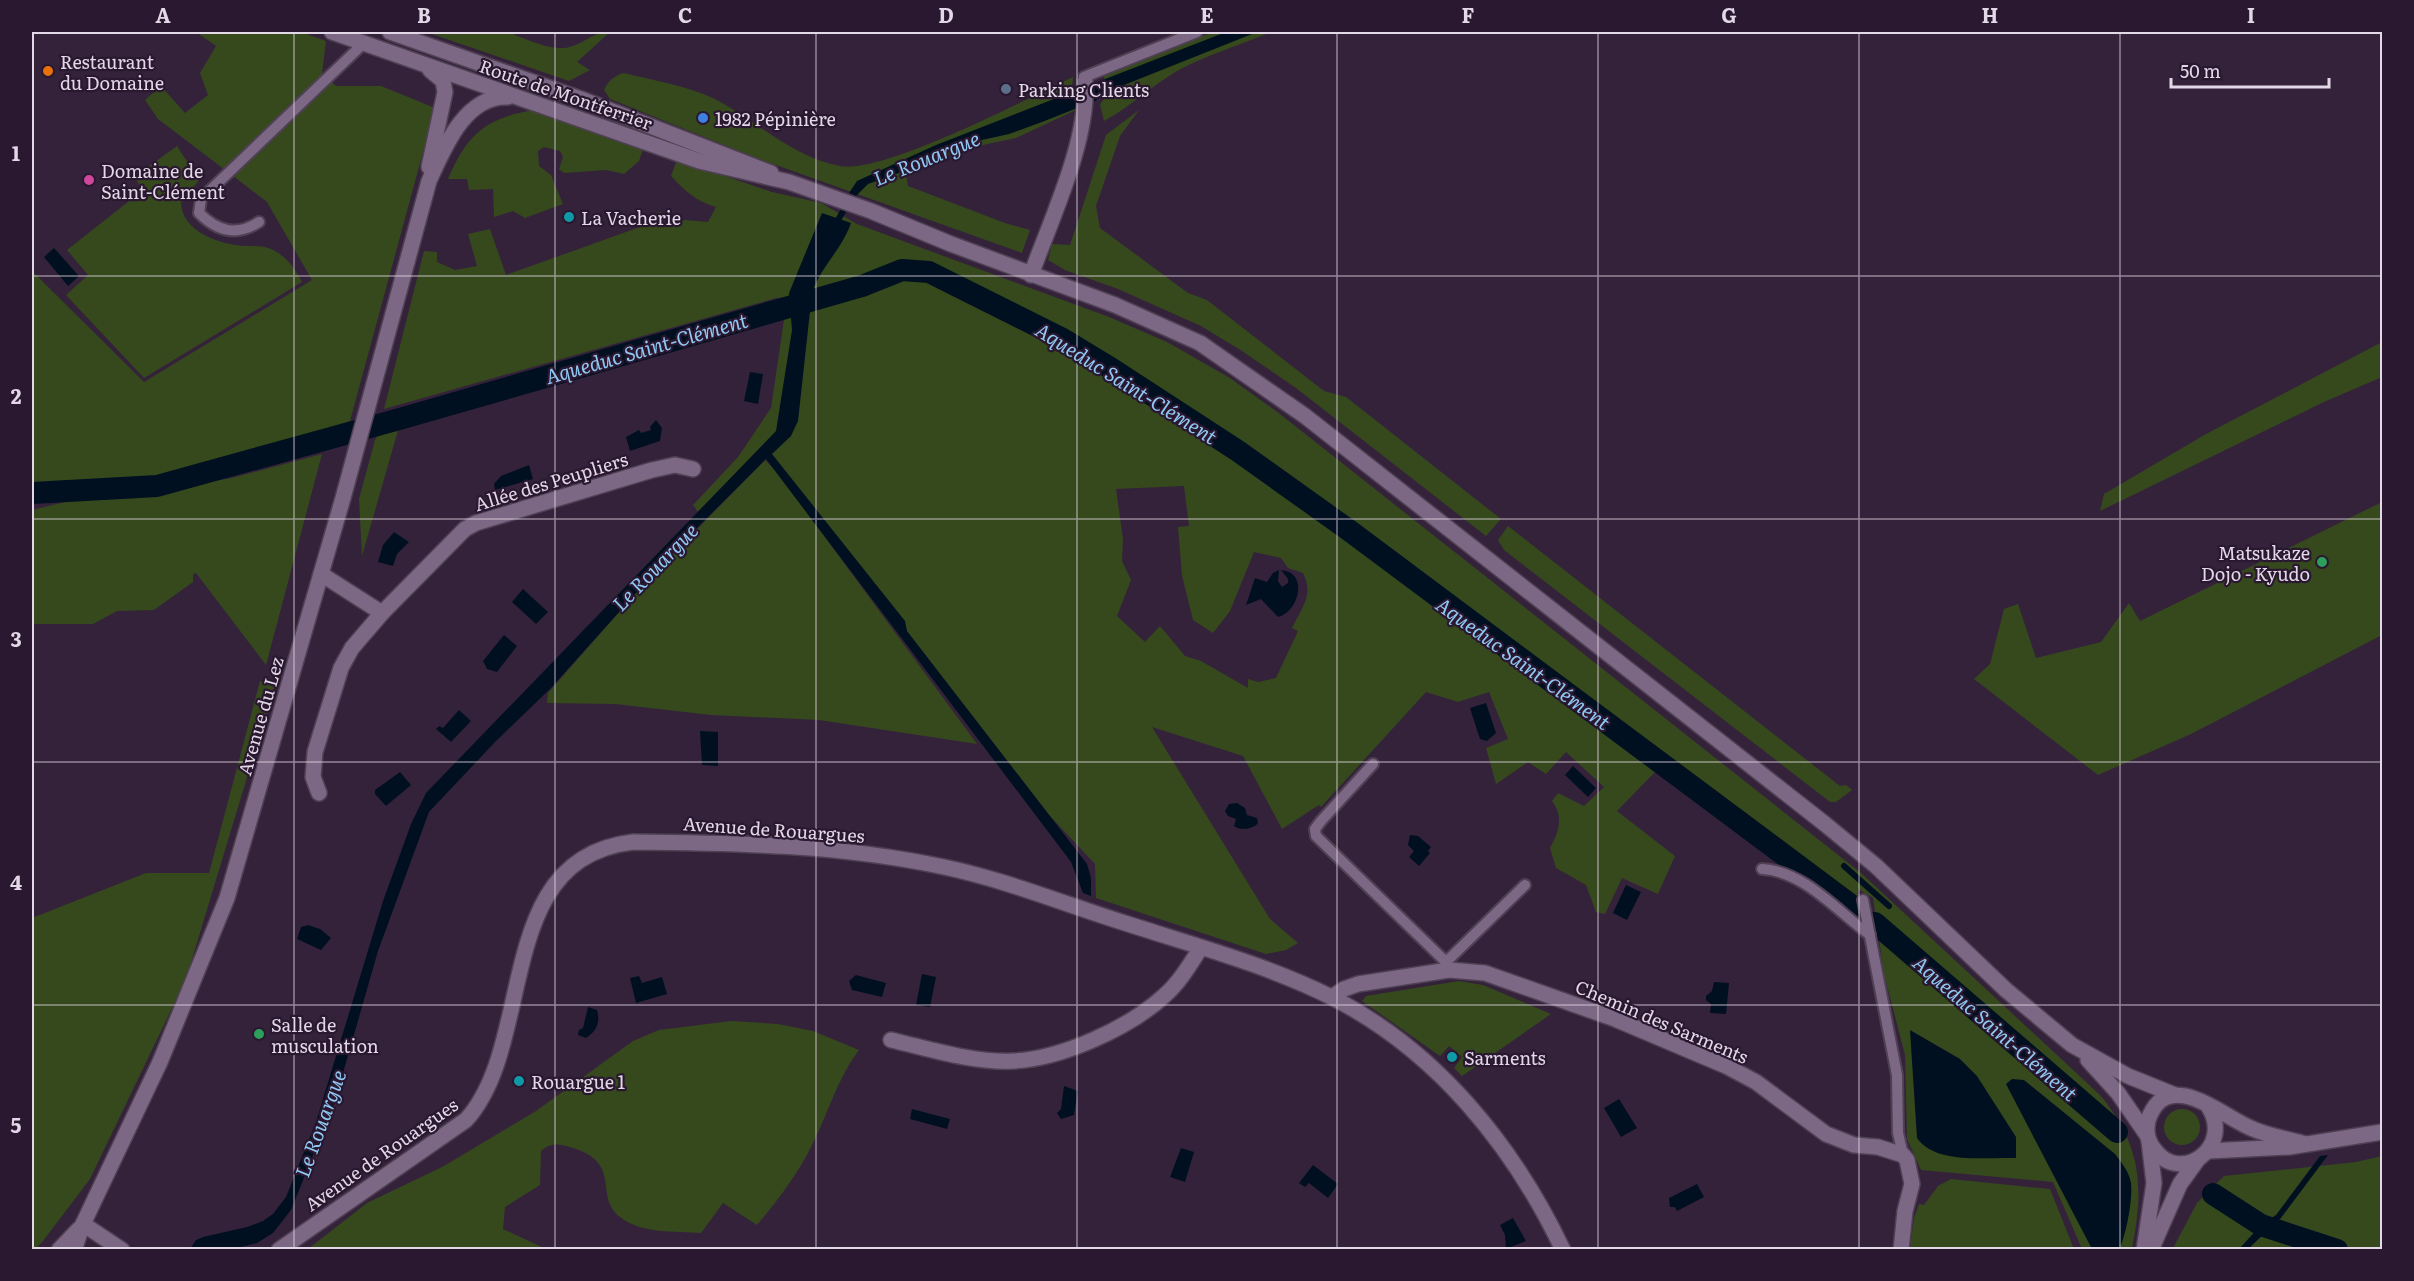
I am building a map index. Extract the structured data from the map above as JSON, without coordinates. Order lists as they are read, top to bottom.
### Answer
{
  "streets": {
    "street": [
      "Route de Montferrier",
      "Allée des Peupliers",
      "Avenue du Lez",
      "Avenue de Rouargues",
      "Chemin des Sarments"
    ]
  },
  "crossings": [
    ["Route de Montferrier", "Avenue du Lez"],
    ["Avenue de Rouargues", "Chemin des Sarments"]
  ],
  "water": ["Le Rouargue", "Aqueduc Saint-Clément"],
  "places": [
    "Restaurant du Domaine",
    "Parking Clients",
    "1982 Pépinière",
    "Domaine de Saint-Clément",
    "La Vacherie",
    "Matsukaze Dojo - Kyudo",
    "Salle de musculation",
    "Sarments",
    "Rouargue 1"
  ],
  "scale_bar": "50 m",
  "grid": {
    "columns": [
      "A",
      "B",
      "C",
      "D",
      "E",
      "F",
      "G",
      "H",
      "I"
    ],
    "rows": [
      "1",
      "2",
      "3",
      "4",
      "5"
    ]
  }
}
